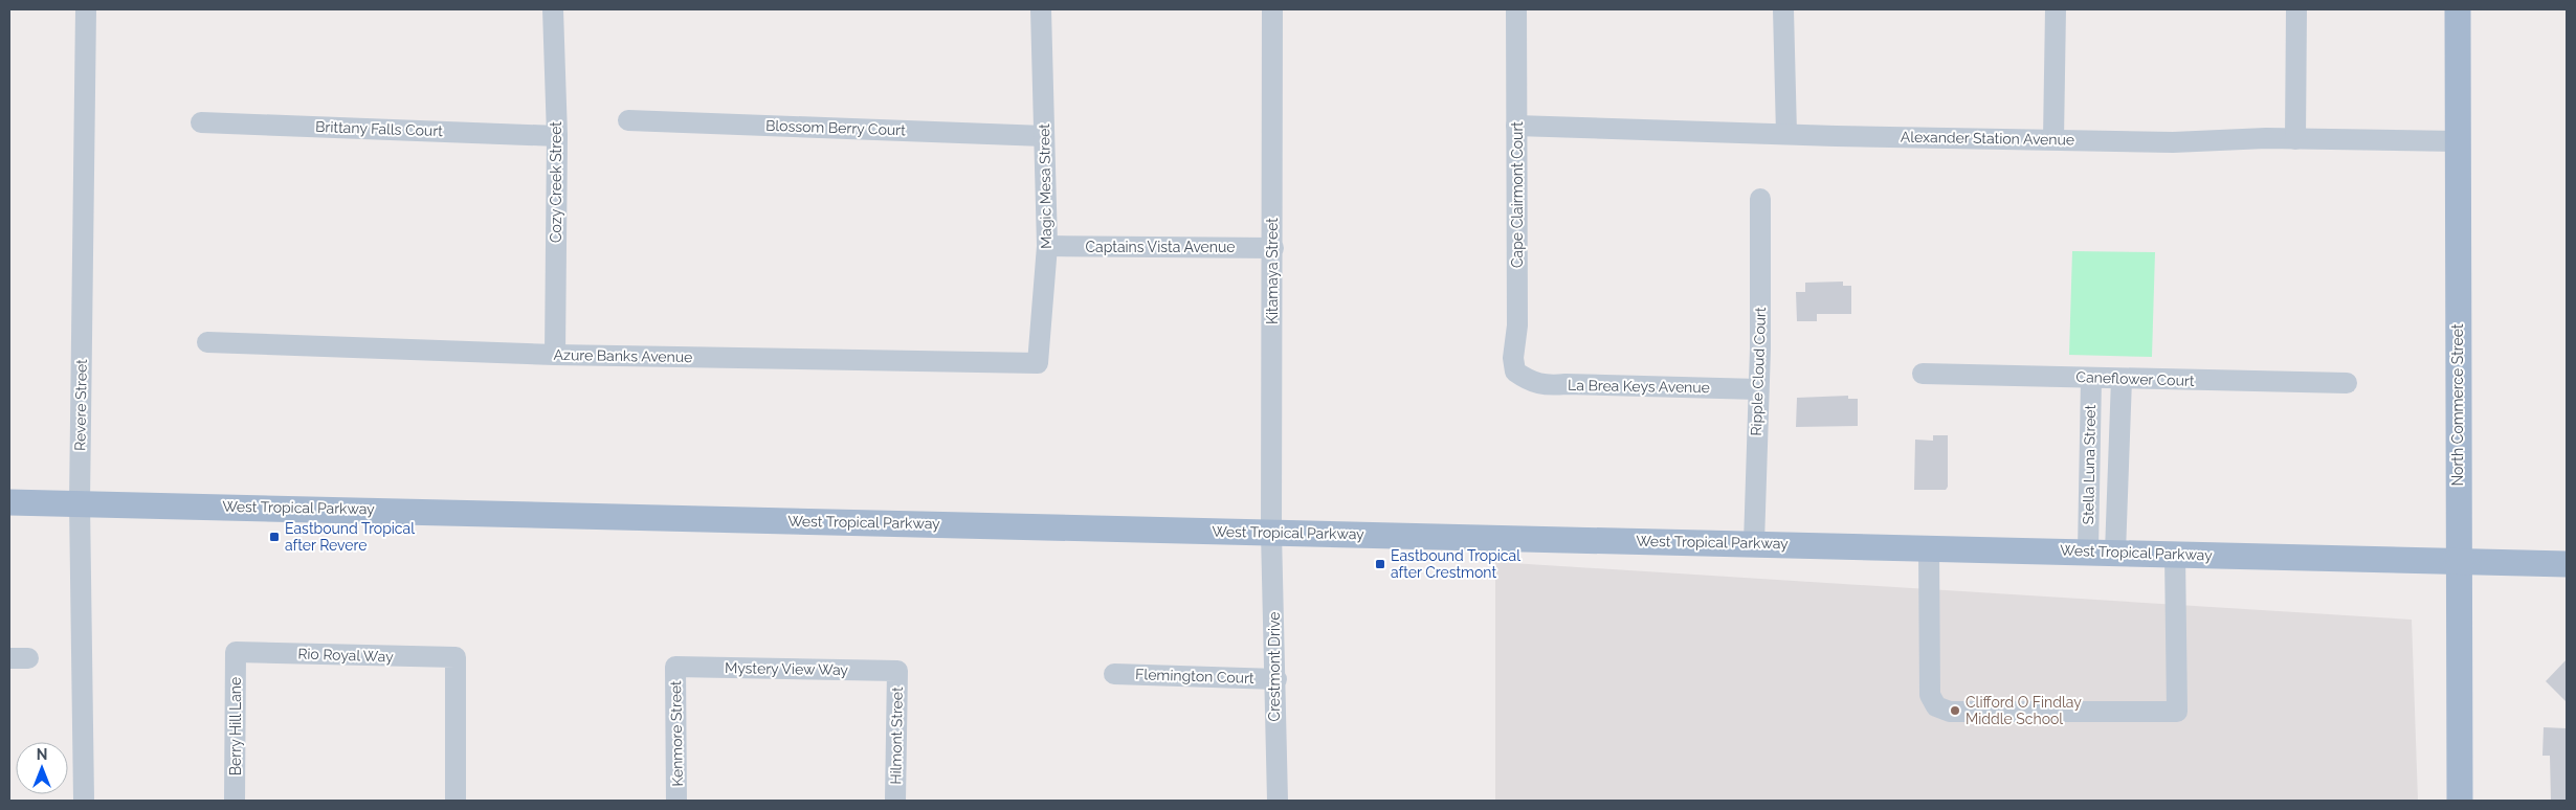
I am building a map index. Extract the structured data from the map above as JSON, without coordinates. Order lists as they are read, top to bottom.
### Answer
{
  "streets": {
    "main road": ["North Commerce Street", "West Tropical Parkway"],
    "street": [
      "Blossom Berry Court",
      "Brittany Falls Court",
      "Alexander Station Avenue",
      "Cozy Creek Street",
      "Magic Mesa Street",
      "Cape Clairmont Court",
      "Captains Vista Avenue",
      "Kitamaya Street",
      "Azure Banks Avenue",
      "Ripple Cloud Court",
      "Caneflower Court",
      "La Brea Keys Avenue",
      "Revere Street",
      "Stella Luna Street",
      "Rio Royal Way",
      "Crestmont Drive",
      "Mystery View Way",
      "Flemington Court",
      "Berry Hill Lane",
      "Kenmore Street",
      "Hilmont Street"
    ]
  },
  "crossings": [
    ["Blossom Berry Court", "Magic Mesa Street"],
    ["Brittany Falls Court", "Cozy Creek Street"],
    ["Alexander Station Avenue", "Cape Clairmont Court"],
    ["Alexander Station Avenue", "North Commerce Street"],
    ["Cozy Creek Street", "Azure Banks Avenue"],
    ["Magic Mesa Street", "Captains Vista Avenue"],
    ["Magic Mesa Street", "Azure Banks Avenue"],
    ["Cape Clairmont Court", "La Brea Keys Avenue"],
    ["Captains Vista Avenue", "Kitamaya Street"],
    ["Kitamaya Street", "West Tropical Parkway"],
    ["Kitamaya Street", "Crestmont Drive"],
    ["Ripple Cloud Court", "La Brea Keys Avenue"],
    ["Ripple Cloud Court", "West Tropical Parkway"],
    ["Caneflower Court", "Stella Luna Street"],
    ["Revere Street", "West Tropical Parkway"],
    ["North Commerce Street", "West Tropical Parkway"],
    ["Stella Luna Street", "West Tropical Parkway"],
    ["West Tropical Parkway", "Crestmont Drive"],
    ["Rio Royal Way", "Berry Hill Lane"],
    ["Crestmont Drive", "Flemington Court"],
    ["Mystery View Way", "Kenmore Street"],
    ["Mystery View Way", "Hilmont Street"]
  ],
  "places": {
    "transit": ["Eastbound Tropical after Revere", "Eastbound Tropical after Crestmont"],
    "other": ["Clifford O Findlay Middle School"]
  },
  "north": "top"
}
